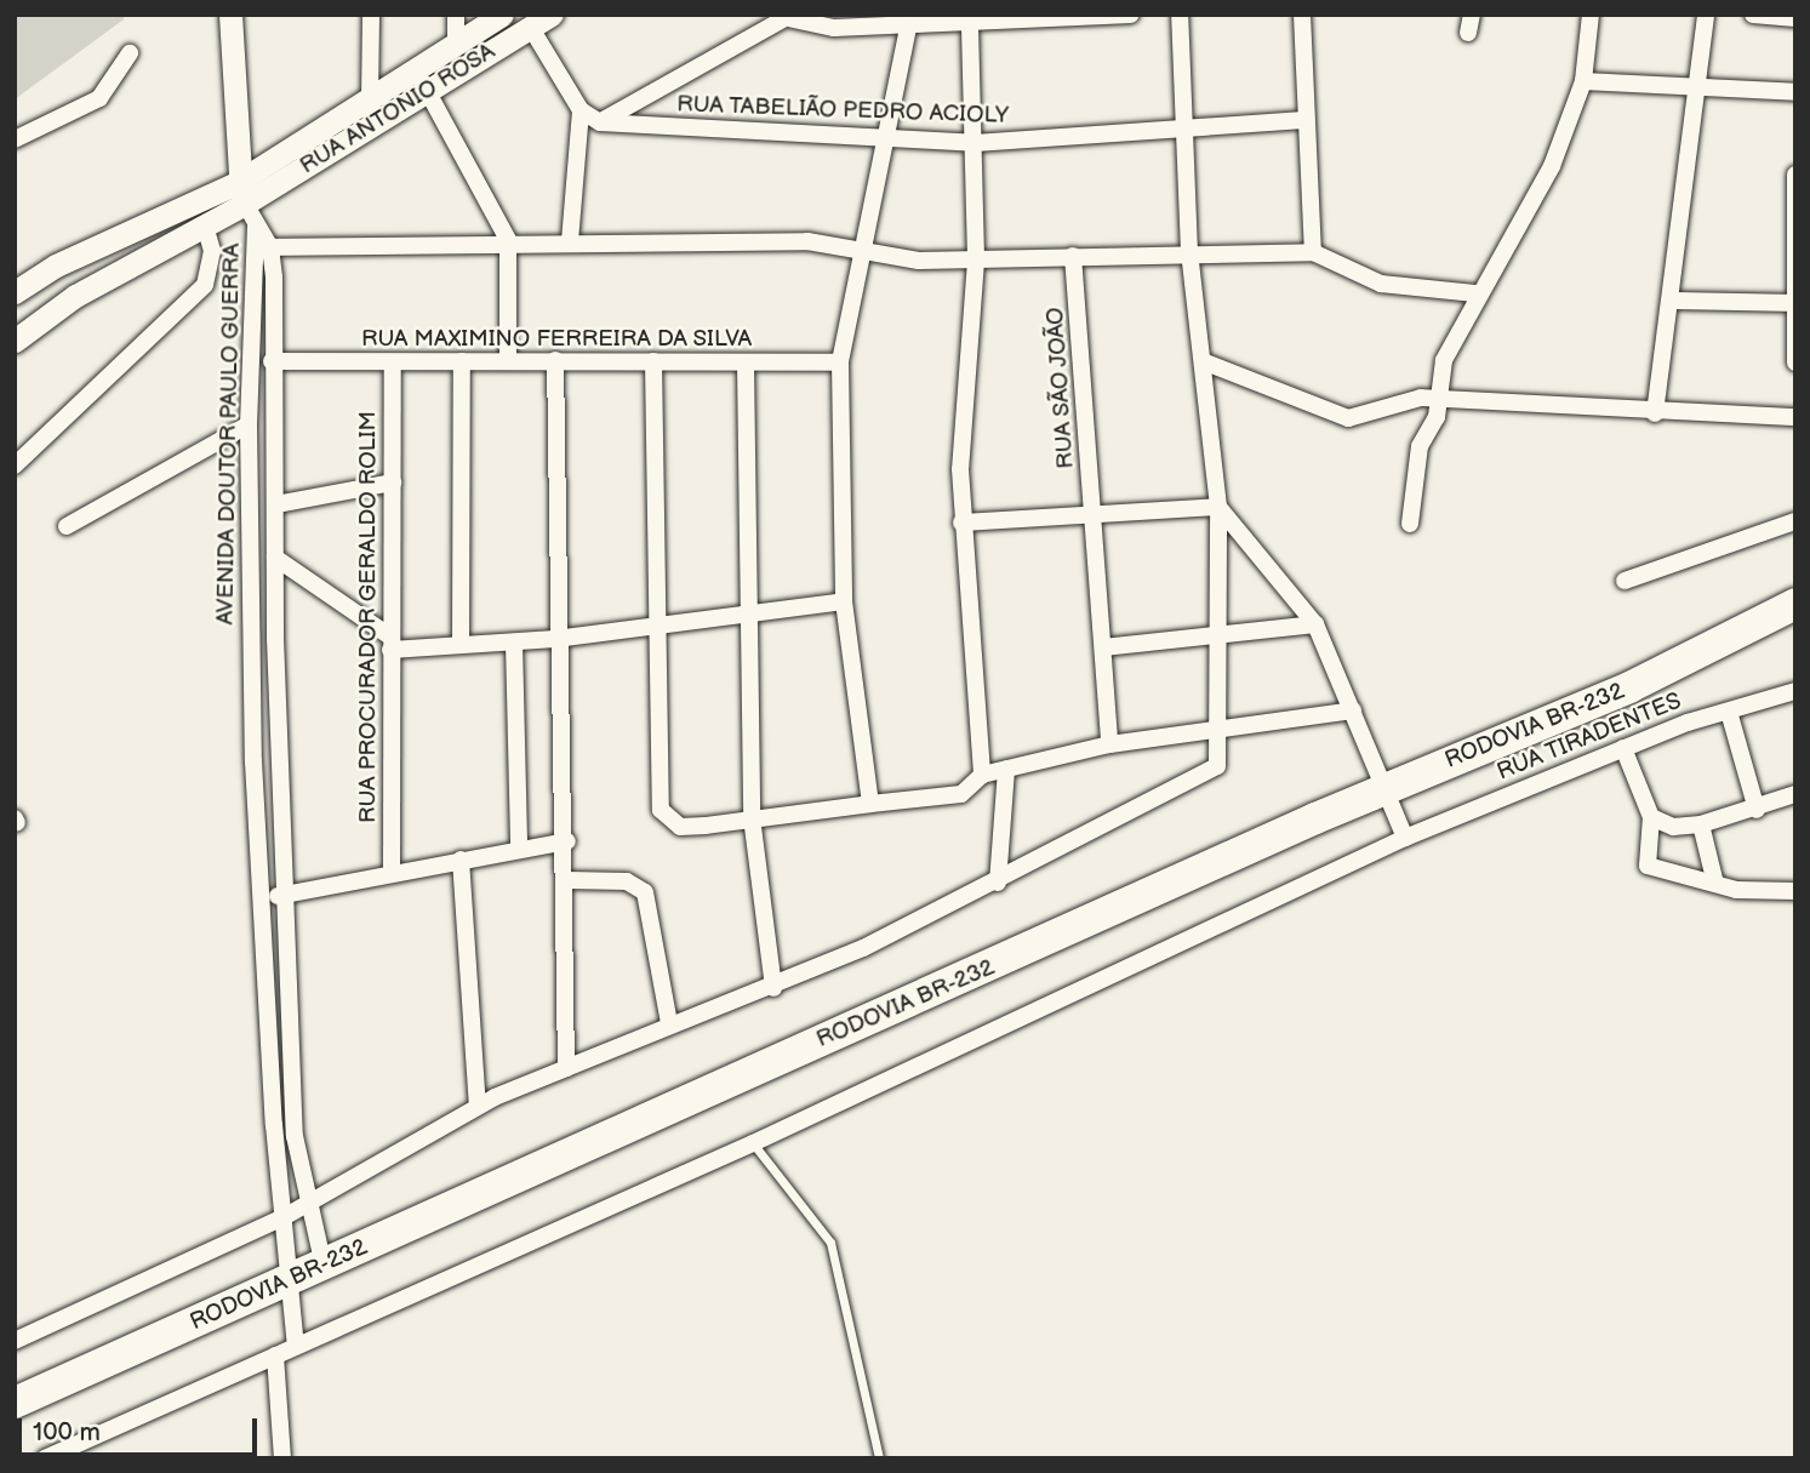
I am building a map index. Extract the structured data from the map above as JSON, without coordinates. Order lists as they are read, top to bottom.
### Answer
{
  "streets": {
    "highway": ["RODOVIA BR-232"],
    "main road": ["RUA ANTONIO ROSA"],
    "street": [
      "RUA TABELIÃO PEDRO ACIOLY",
      "RUA MAXIMINO FERREIRA DA SILVA",
      "RUA SÃO JOÃO",
      "AVENIDA DOUTOR PAULO GUERRA",
      "RUA PROCURADOR GERALDO ROLIM",
      "RUA TIRADENTES"
    ]
  },
  "crossings": [
    ["RUA ANTONIO ROSA", "RUA TABELIÃO PEDRO ACIOLY"],
    ["RUA MAXIMINO FERREIRA DA SILVA", "AVENIDA DOUTOR PAULO GUERRA"],
    ["RUA MAXIMINO FERREIRA DA SILVA", "RUA PROCURADOR GERALDO ROLIM"],
    ["AVENIDA DOUTOR PAULO GUERRA", "RODOVIA BR-232"],
    ["AVENIDA DOUTOR PAULO GUERRA", "RUA TIRADENTES"]
  ],
  "scale_bar": "100 m"
}
